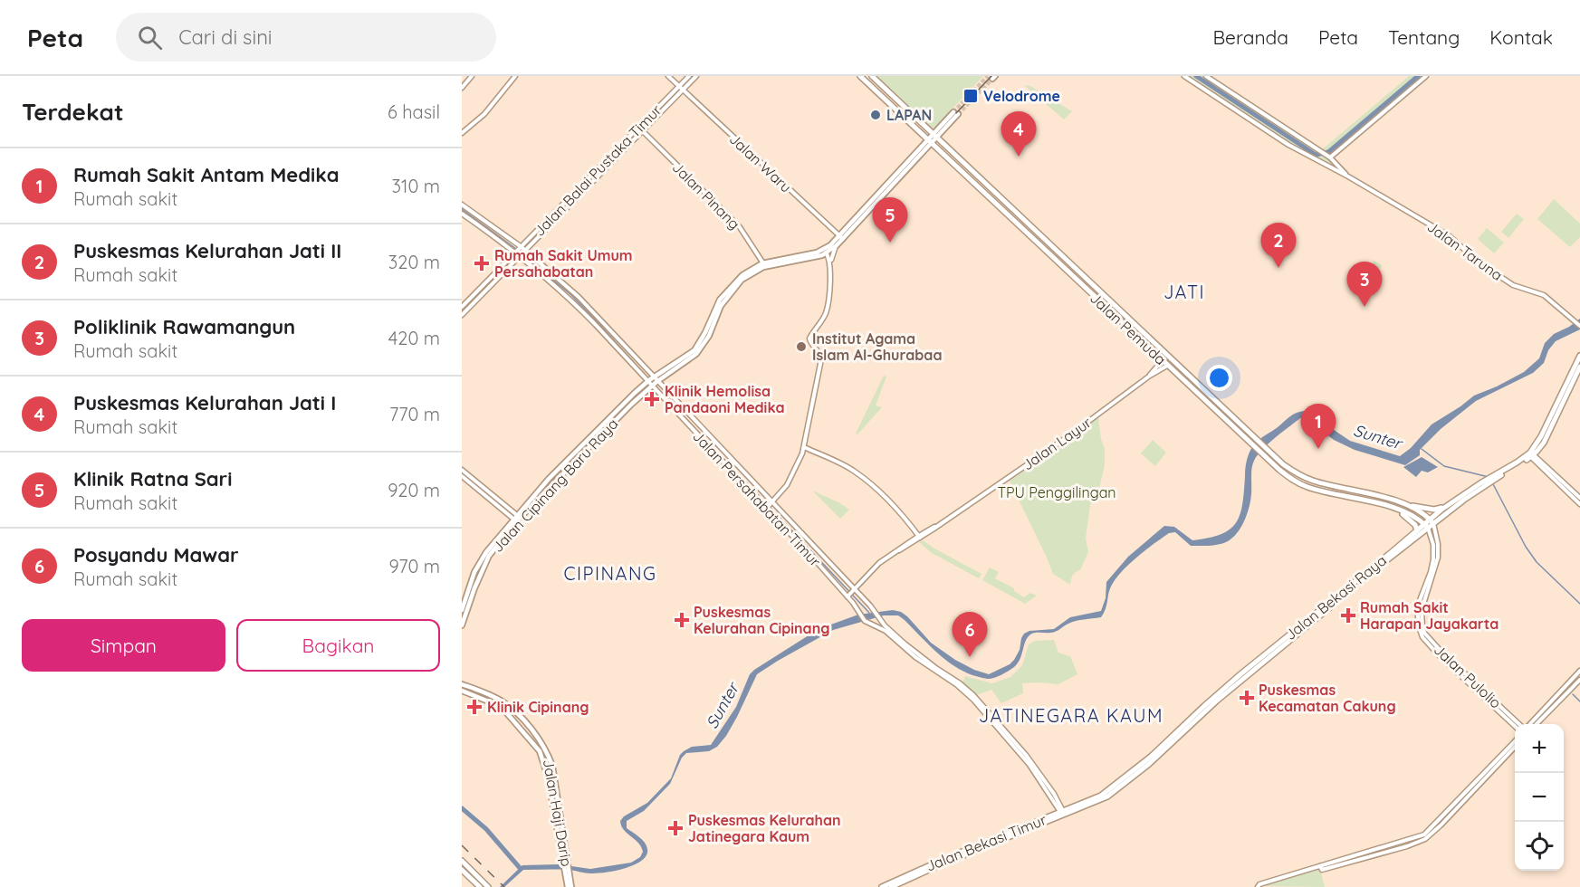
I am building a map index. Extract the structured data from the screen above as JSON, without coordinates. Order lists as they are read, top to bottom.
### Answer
{
  "streets": {
    "main road": [
      "Jalan Pemuda",
      "Jalan Cipinang Baru Raya",
      "Jalan Bekasi Raya",
      "Jalan Haji Darip",
      "Jalan Bekasi Timur"
    ],
    "street": [
      "Jalan Waru",
      "Jalan Balai Pustaka Timur",
      "Jalan Pinang",
      "Jalan Taruna",
      "Jalan Layur",
      "Jalan Persahabatan Timur",
      "Jalan Pulolio"
    ]
  },
  "crossings": [
    ["Jalan Waru", "Jalan Balai Pustaka Timur"],
    ["Jalan Balai Pustaka Timur", "Jalan Pinang"],
    ["Jalan Pinang", "Jalan Cipinang Baru Raya"],
    ["Jalan Pemuda", "Jalan Layur"],
    ["Jalan Pemuda", "Jalan Bekasi Raya"],
    ["Jalan Pemuda", "Jalan Pulolio"],
    ["Jalan Layur", "Jalan Persahabatan Timur"],
    ["Jalan Cipinang Baru Raya", "Jalan Persahabatan Timur"],
    ["Jalan Bekasi Raya", "Jalan Pulolio"],
    ["Jalan Bekasi Raya", "Jalan Bekasi Timur"]
  ],
  "districts": ["JATI", "CIPINANG", "JATINEGARA KAUM"],
  "water": ["Sunter"],
  "parks": ["TPU Penggilingan"],
  "places": {
    "transit": ["Velodrome"],
    "other": ["LAPAN", "Institut Agama Islam Al-Ghurabaa"],
    "health": [
      "Rumah Sakit Umum Persahabatan",
      "Klinik Hemolisa Pandaoni Medika",
      "Rumah Sakit Harapan Jayakarta",
      "Puskesmas Kelurahan Cipinang",
      "Puskesmas Kecamatan Cakung",
      "Klinik Cipinang",
      "Puskesmas Kelurahan Jatinegara Kaum"
    ]
  },
  "page": {
    "header": "Peta",
    "search": "Cari di sini",
    "nav": [
      "Beranda",
      "Peta",
      "Tentang",
      "Kontak"
    ],
    "heading": ["Terdekat", "6 hasil"],
    "pins": [
      "4",
      "5",
      "2",
      "3",
      "1",
      "6"
    ],
    "list": [
      {
        "mark": "1",
        "name": "Rumah Sakit Antam Medika",
        "note": "Rumah sakit",
        "value": "310 m"
      },
      {
        "mark": "2",
        "name": "Puskesmas Kelurahan Jati II",
        "note": "Rumah sakit",
        "value": "320 m"
      },
      {
        "mark": "3",
        "name": "Poliklinik Rawamangun",
        "note": "Rumah sakit",
        "value": "420 m"
      },
      {
        "mark": "4",
        "name": "Puskesmas Kelurahan Jati I",
        "note": "Rumah sakit",
        "value": "770 m"
      },
      {
        "mark": "5",
        "name": "Klinik Ratna Sari",
        "note": "Rumah sakit",
        "value": "920 m"
      },
      {
        "mark": "6",
        "name": "Posyandu Mawar",
        "note": "Rumah sakit",
        "value": "970 m"
      }
    ],
    "buttons": ["Simpan", "Bagikan"],
    "map_buttons": ["+", "−"]
  }
}
